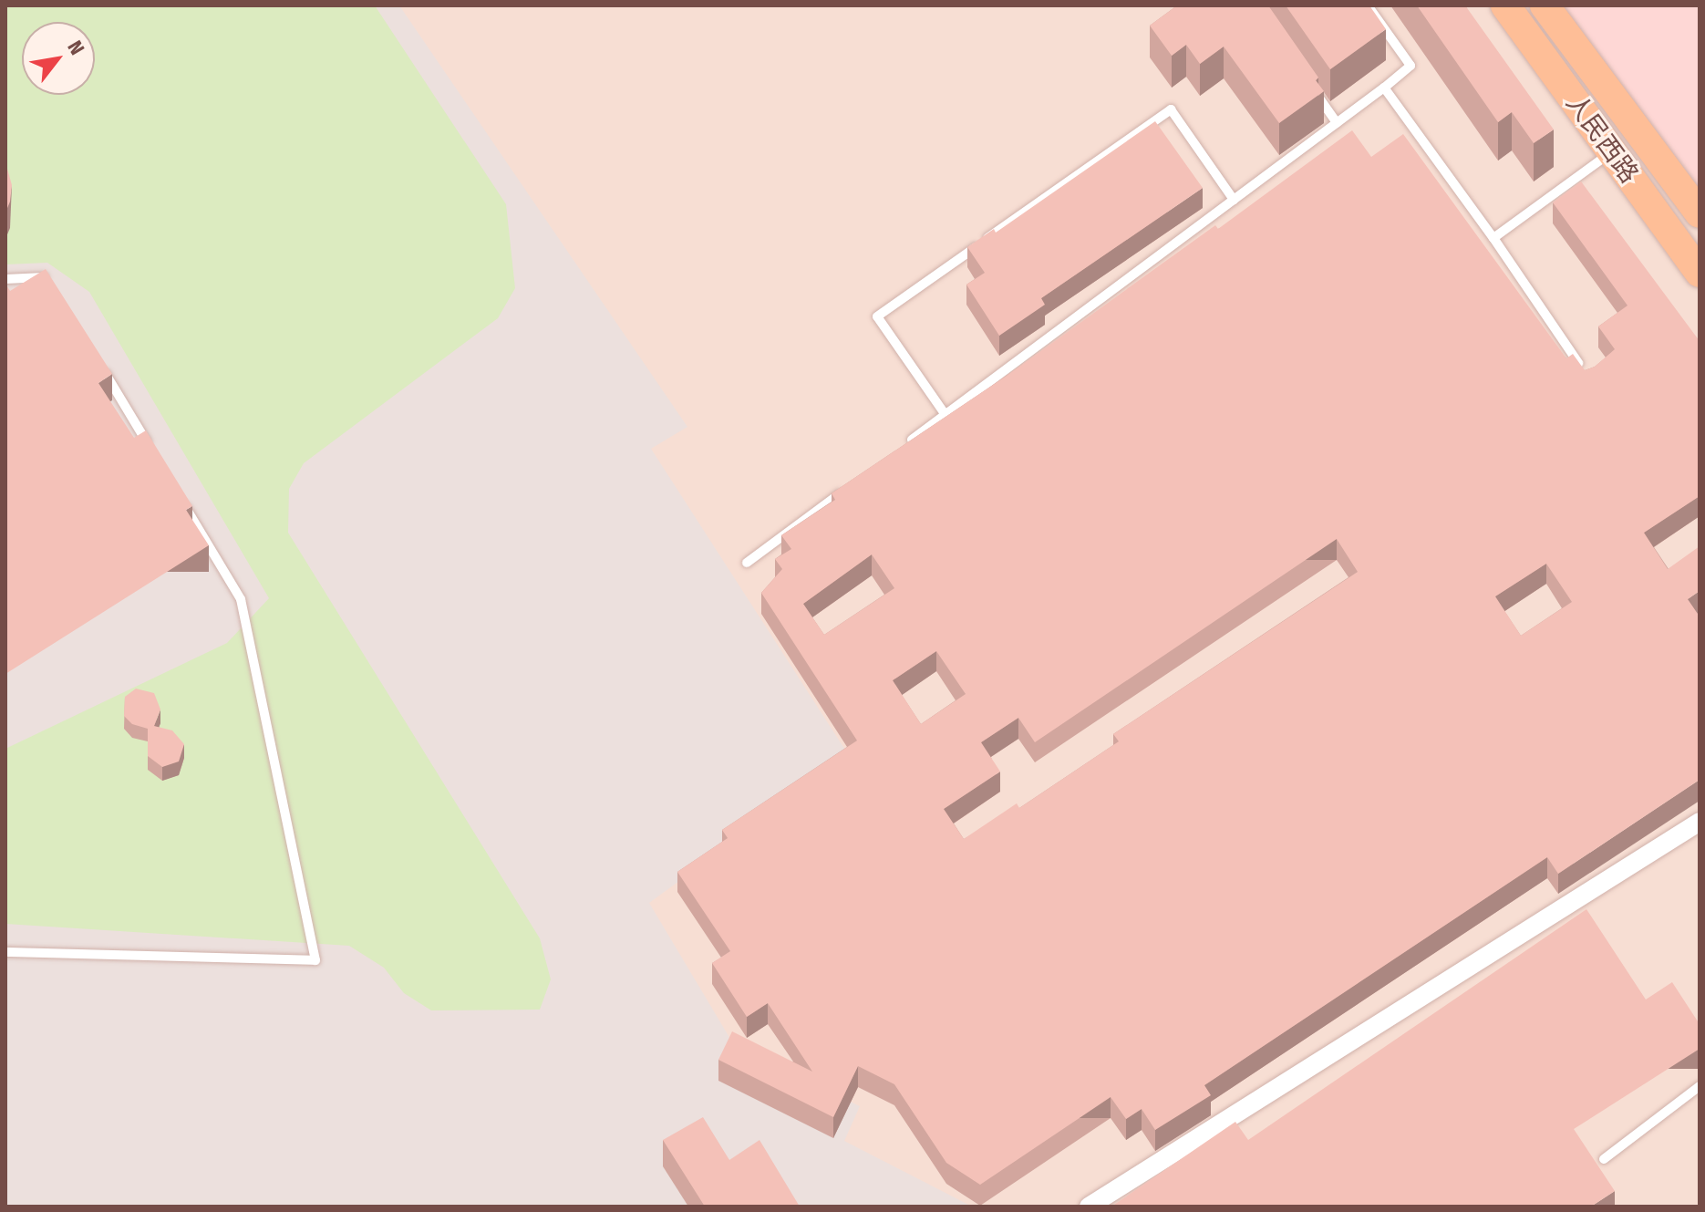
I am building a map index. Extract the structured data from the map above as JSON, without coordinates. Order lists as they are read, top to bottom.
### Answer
{
  "streets": {
    "main road": ["人民西路"]
  },
  "north": "top right"
}
